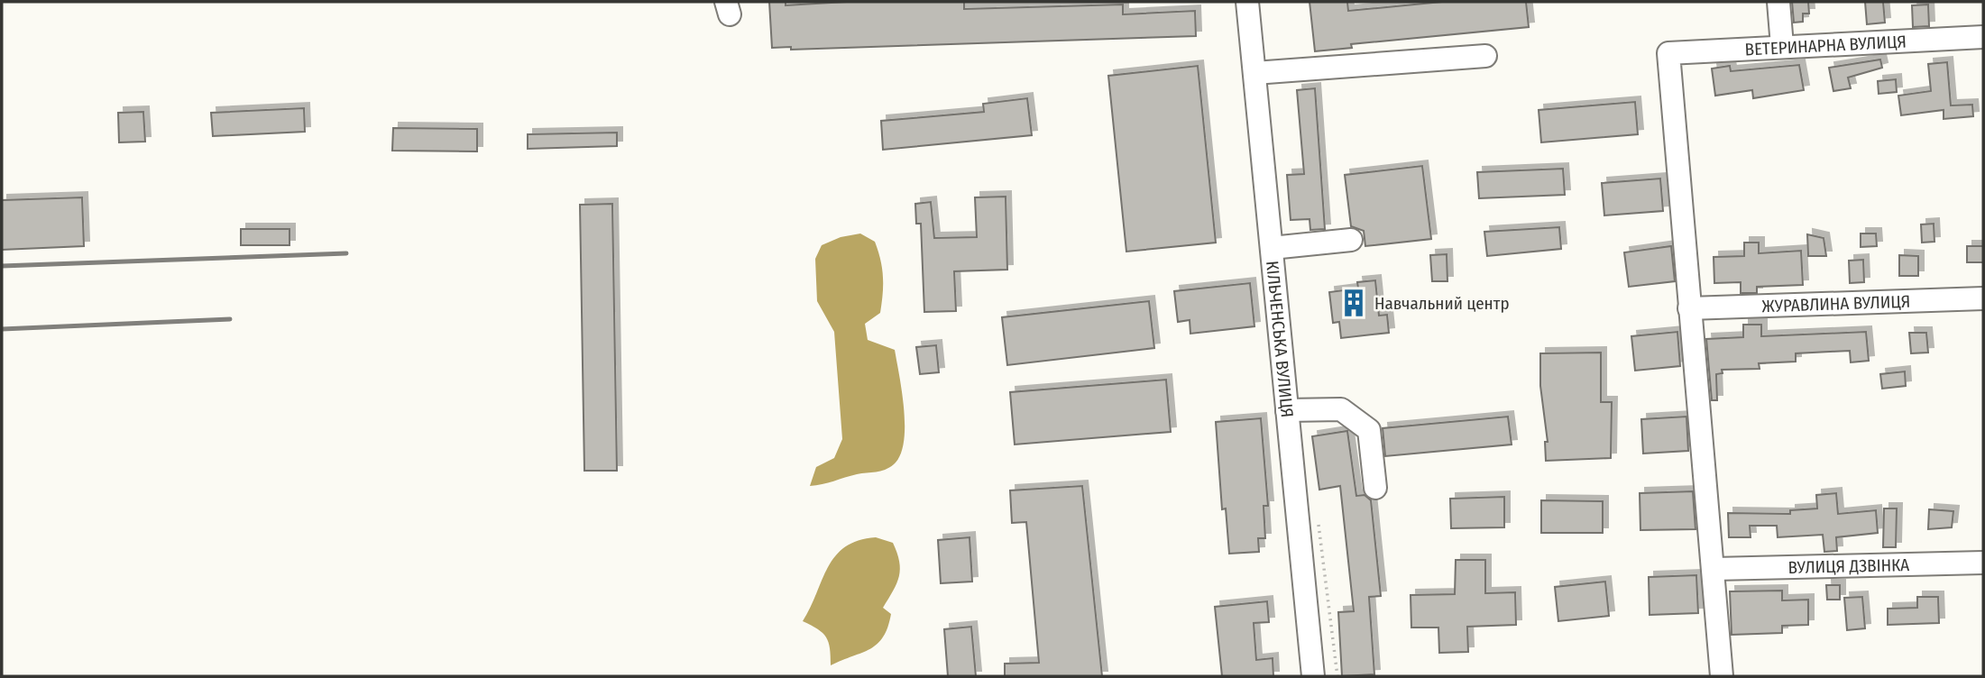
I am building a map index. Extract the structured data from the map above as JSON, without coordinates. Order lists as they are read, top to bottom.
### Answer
{
  "streets": {
    "street": [
      "ВЕТЕРИНАРНА ВУЛИЦЯ",
      "ЖУРАВЛИНА ВУЛИЦЯ",
      "КІЛЬЧЕНСЬКА ВУЛИЦЯ",
      "ВУЛИЦЯ ДЗВІНКА"
    ]
  },
  "crossings": [
    ["ВЕТЕРИНАРНА ВУЛИЦЯ", "ЖУРАВЛИНА ВУЛИЦЯ"]
  ],
  "places": {
    "building": ["Навчальний центр"]
  }
}
